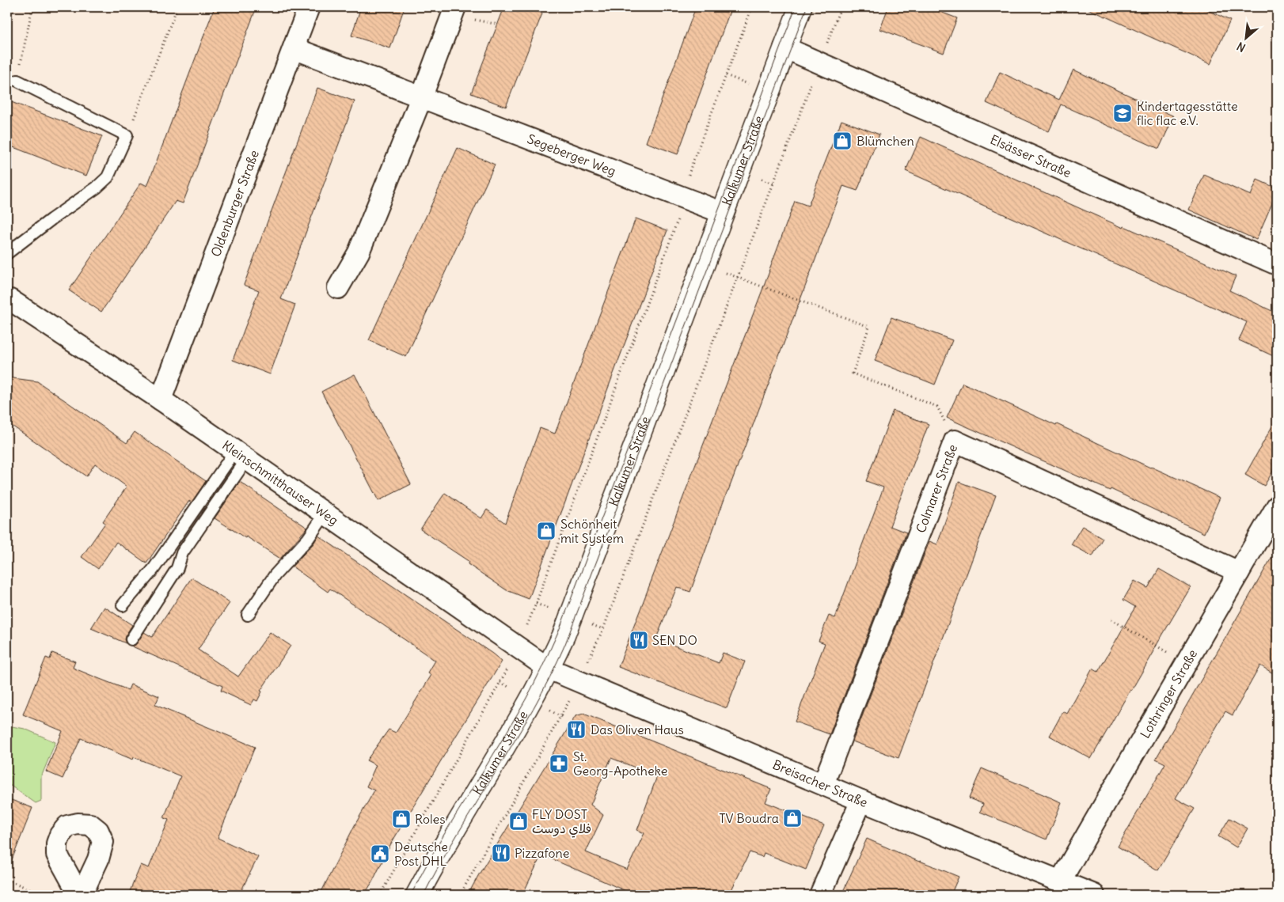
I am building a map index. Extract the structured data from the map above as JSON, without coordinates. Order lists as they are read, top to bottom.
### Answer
{
  "streets": {
    "main road": ["Kalkumer Straße"],
    "street": [
      "Segeberger Weg",
      "Elsässer Straße",
      "Oldenburger Straße",
      "Kleinschmitthauser Weg",
      "Colmarer Straße",
      "Lothringer Straße",
      "Breisacher Straße"
    ]
  },
  "crossings": [
    ["Segeberger Weg", "Kalkumer Straße"],
    ["Segeberger Weg", "Oldenburger Straße"],
    ["Elsässer Straße", "Kalkumer Straße"],
    ["Kalkumer Straße", "Kleinschmitthauser Weg"],
    ["Kalkumer Straße", "Breisacher Straße"],
    ["Oldenburger Straße", "Kleinschmitthauser Weg"],
    ["Kleinschmitthauser Weg", "Breisacher Straße"],
    ["Colmarer Straße", "Lothringer Straße"],
    ["Colmarer Straße", "Breisacher Straße"],
    ["Lothringer Straße", "Breisacher Straße"]
  ],
  "places": {
    "school or university": ["Kindertagesstätte flic flac e.V."],
    "shop": [
      "Blümchen",
      "Schönheit mit System",
      "TV Boudra",
      "Roles",
      "FLY DOST فلاي دوست"
    ],
    "restaurant": ["SEN DO", "Das Oliven Haus", "Pizzafone"],
    "pharmacy": ["St. Georg-Apotheke"],
    "public building": ["Deutsche Post DHL"]
  },
  "north": "bottom left"
}
